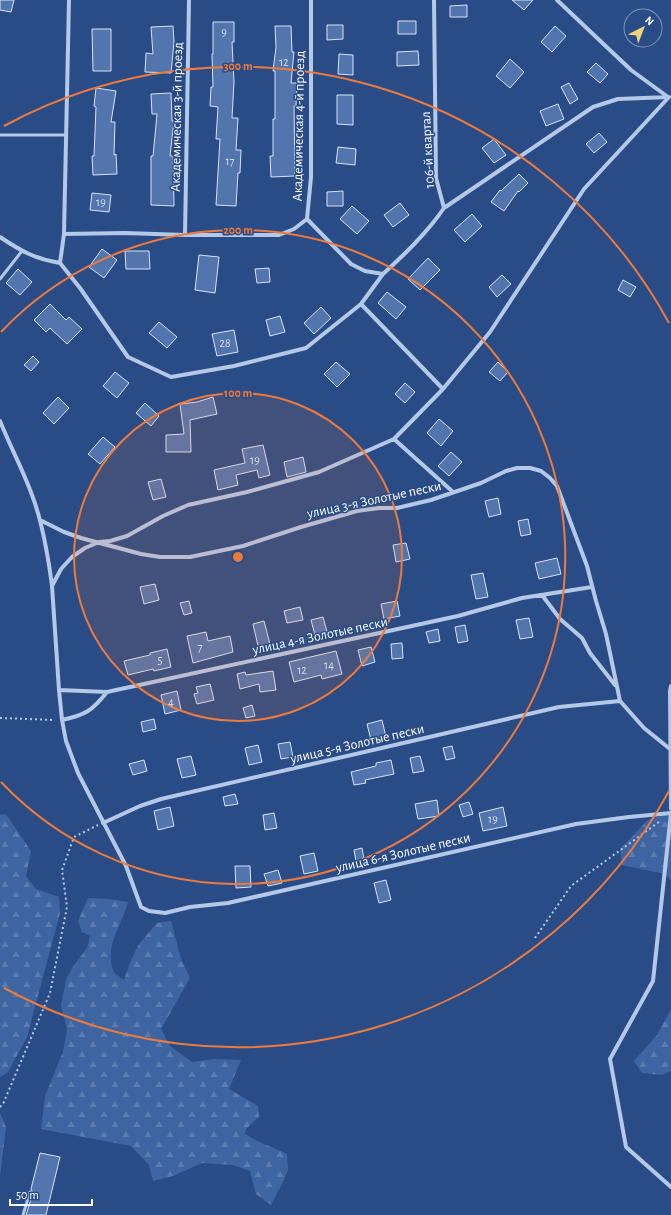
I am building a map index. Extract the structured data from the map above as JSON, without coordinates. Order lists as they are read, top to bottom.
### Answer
{
  "streets": {
    "street": [
      "Академическая 3-й проезд",
      "Академическая 4-й проезд",
      "106-й квартал",
      "улица 3-я Золотые пески",
      "улица 4-я Золотые пески",
      "улица 5-я Золотые пески",
      "улица 6-я Золотые пески"
    ]
  },
  "crossings": [
    ["Академическая 3-й проезд", "Академическая 4-й проезд"],
    ["улица 3-я Золотые пески", "улица 4-я Золотые пески"],
    ["улица 3-я Золотые пески", "улица 5-я Золотые пески"],
    ["улица 5-я Золотые пески", "улица 6-я Золотые пески"]
  ],
  "house_numbers": [
    "9",
    "12",
    "17",
    "19",
    "28",
    "19",
    "7",
    "5",
    "14",
    "12",
    "4",
    "19"
  ],
  "scale_bar": "50 m",
  "north": "top right",
  "rings": ["300 m", "200 m", "100 m"]
}
